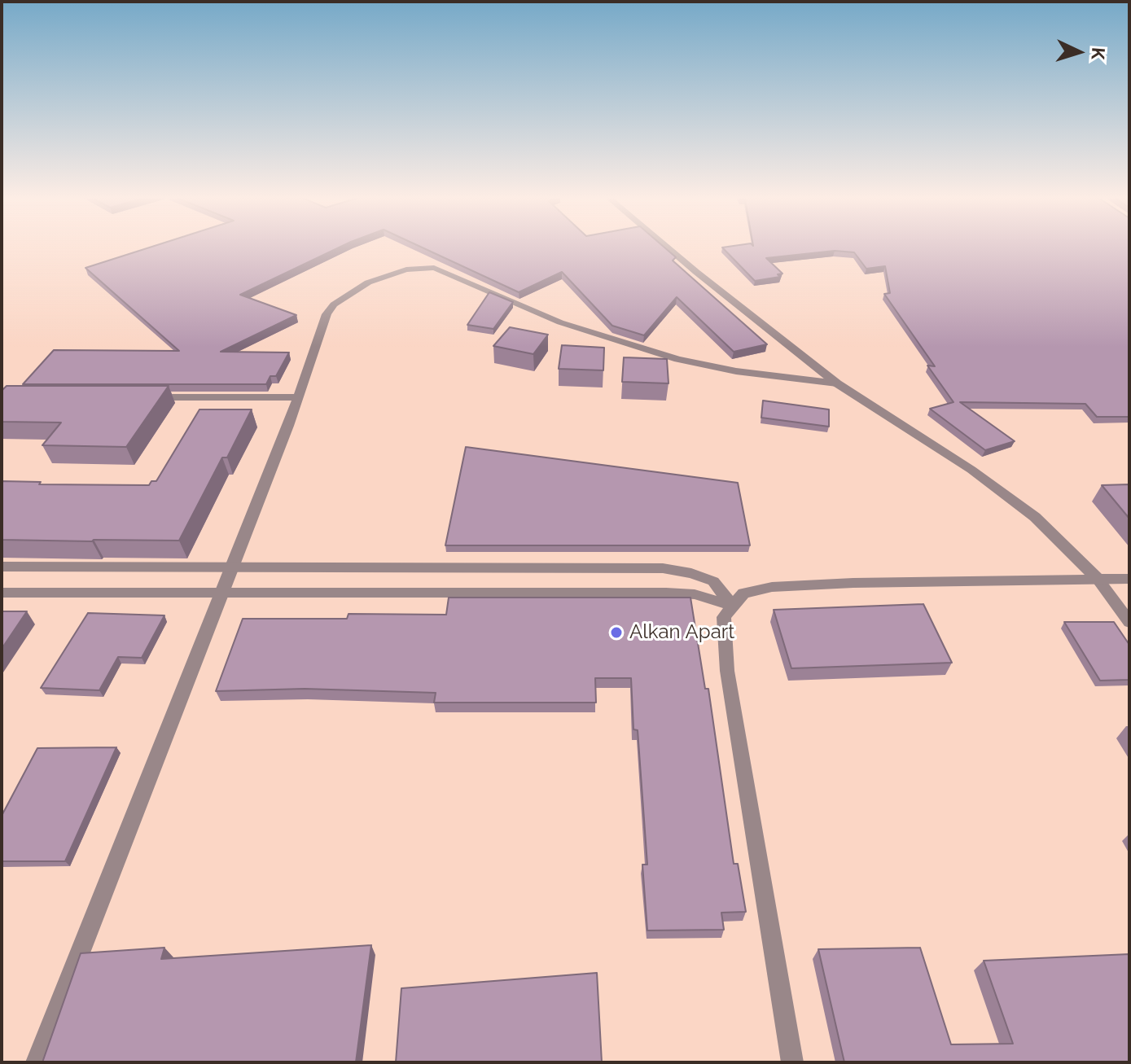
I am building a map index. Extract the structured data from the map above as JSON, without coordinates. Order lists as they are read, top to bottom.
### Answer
{
  "places": ["Alkan Apart"],
  "north": "right"
}
